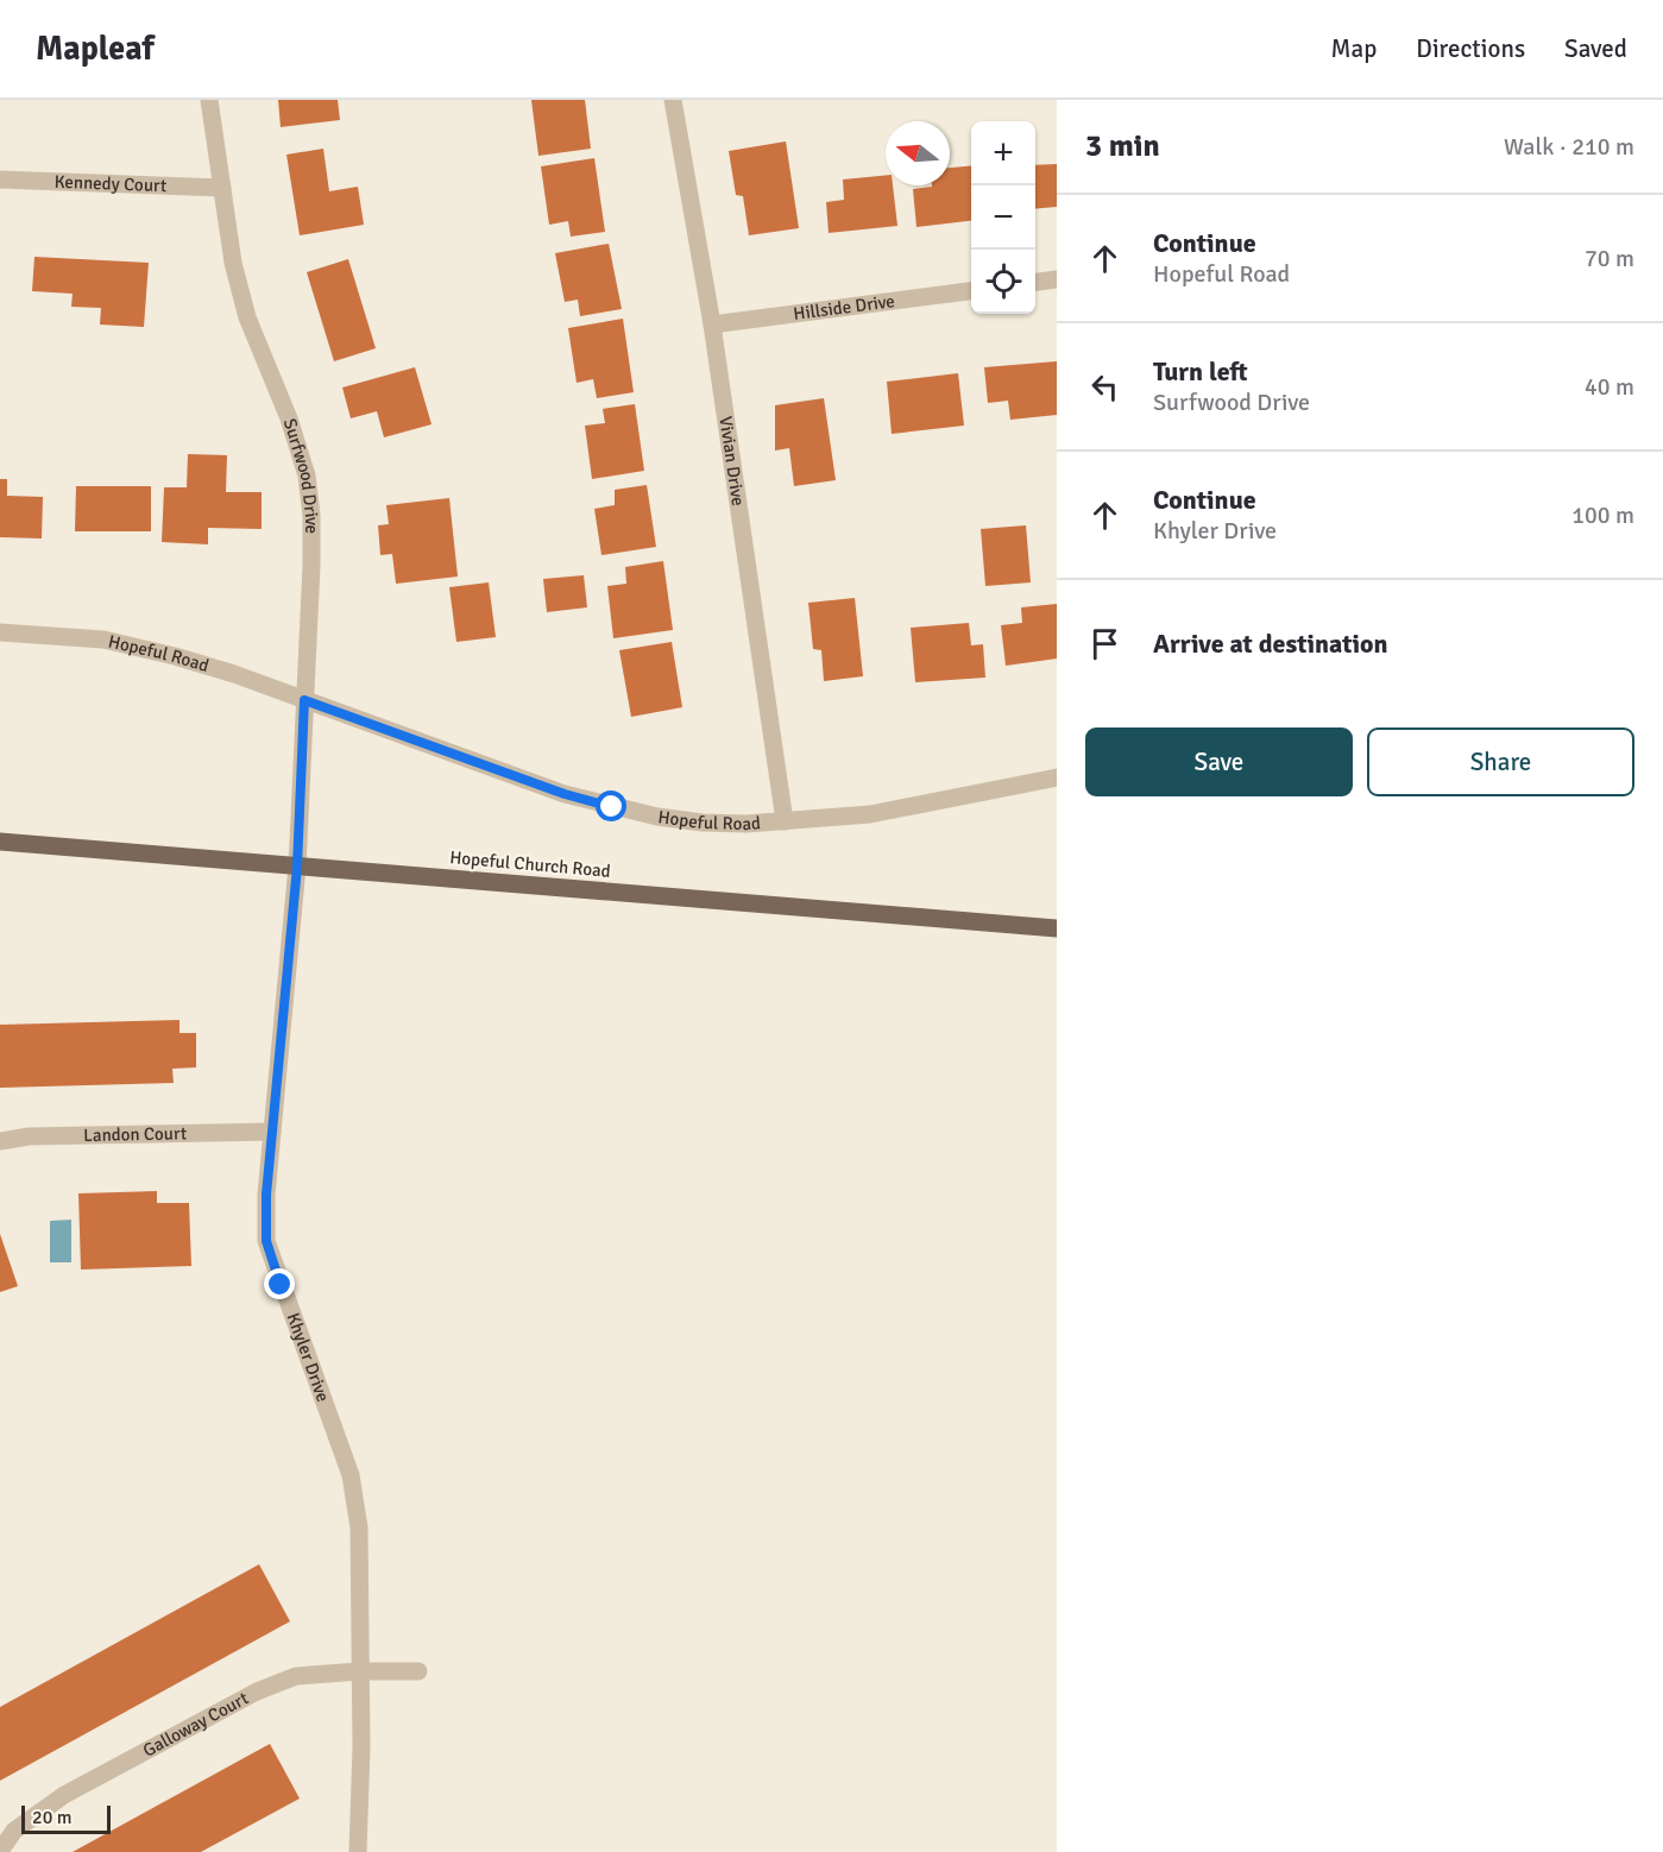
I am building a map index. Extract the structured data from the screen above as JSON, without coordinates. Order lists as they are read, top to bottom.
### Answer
{
  "streets": {
    "main road": ["Hopeful Church Road"],
    "street": [
      "Kennedy Court",
      "Hillside Drive",
      "Vivian Drive",
      "Surfwood Drive",
      "Hopeful Road",
      "Landon Court",
      "Khyler Drive",
      "Galloway Court"
    ]
  },
  "crossings": [
    ["Kennedy Court", "Surfwood Drive"],
    ["Hillside Drive", "Vivian Drive"],
    ["Vivian Drive", "Hopeful Road"],
    ["Surfwood Drive", "Hopeful Road"],
    ["Surfwood Drive", "Hopeful Church Road"],
    ["Surfwood Drive", "Khyler Drive"],
    ["Hopeful Church Road", "Khyler Drive"],
    ["Landon Court", "Khyler Drive"],
    ["Khyler Drive", "Galloway Court"]
  ],
  "scale_bar": "20 m",
  "north": "left",
  "page": {
    "header": "Mapleaf",
    "nav": ["Map", "Directions", "Saved"],
    "heading": ["3 min", "Walk · 210 m"],
    "map_buttons": ["+", "−"],
    "list": [
      ["Continue", "Hopeful Road", "70 m"],
      ["Turn left", "Surfwood Drive", "40 m"],
      ["Continue", "Khyler Drive", "100 m"],
      "Arrive at destination"
    ],
    "buttons": ["Save", "Share"],
    "scale": "20 m"
  }
}
